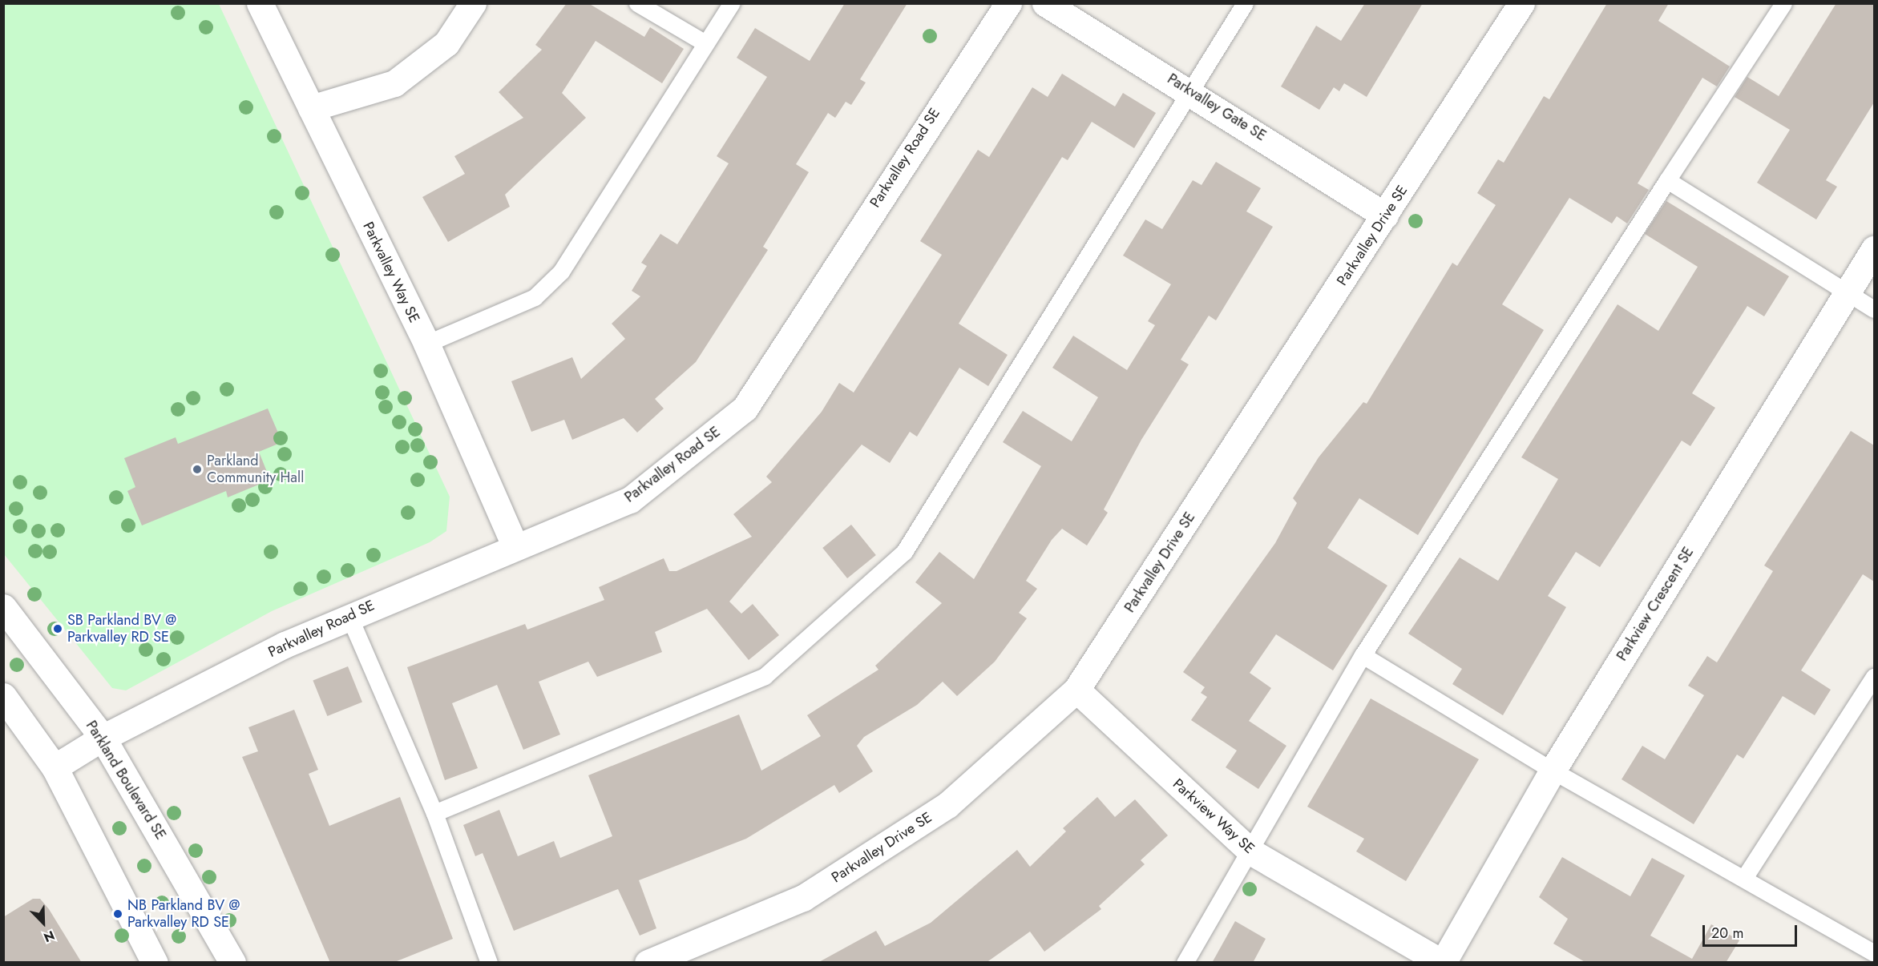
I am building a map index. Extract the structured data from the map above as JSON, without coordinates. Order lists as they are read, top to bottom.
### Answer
{
  "streets": {
    "street": [
      "Parkvalley Gate SE",
      "Parkvalley Road SE",
      "Parkvalley Drive SE",
      "Parkvalley Way SE",
      "Parkview Crescent SE",
      "Parkland Boulevard SE",
      "Parkview Way SE"
    ]
  },
  "crossings": [
    ["Parkvalley Gate SE", "Parkvalley Drive SE"],
    ["Parkvalley Road SE", "Parkvalley Way SE"],
    ["Parkvalley Road SE", "Parkland Boulevard SE"],
    ["Parkvalley Drive SE", "Parkview Way SE"],
    ["Parkview Crescent SE", "Parkview Way SE"]
  ],
  "places": ["Parkland Community Hall", "SB Parkland BV @ Parkvalley RD SE", "NB Parkland BV @ Parkvalley RD SE"],
  "scale_bar": "20 m",
  "north": "bottom right"
}
